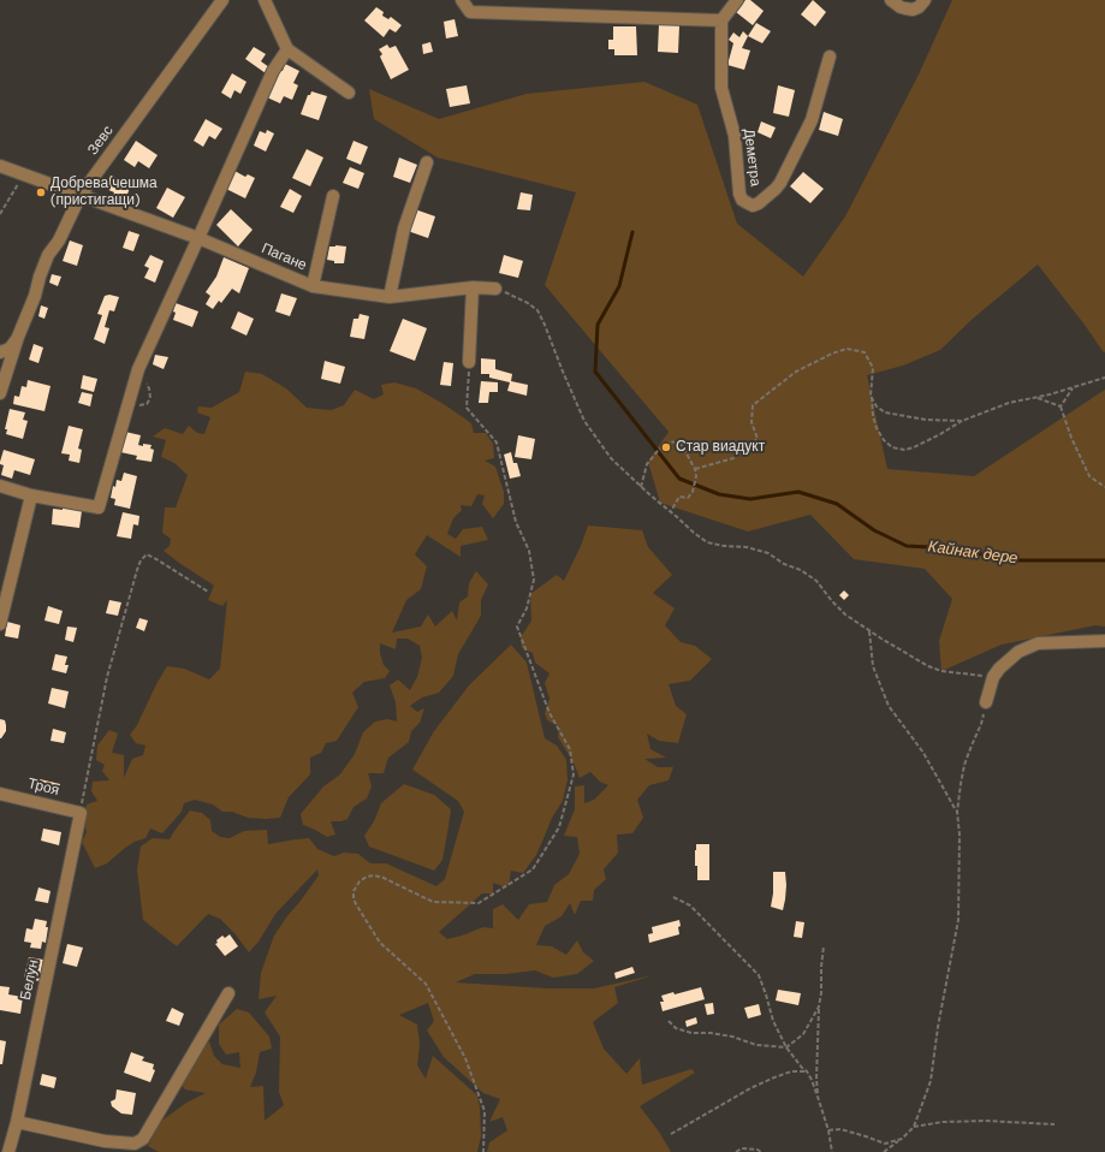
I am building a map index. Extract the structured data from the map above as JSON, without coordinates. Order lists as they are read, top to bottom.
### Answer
{
  "streets": {
    "street": [
      "Зевс",
      "Деметра",
      "Пагане",
      "Троя",
      "Белун"
    ]
  },
  "crossings": [
    ["Зевс", "Пагане"],
    ["Троя", "Белун"]
  ],
  "water": ["Кайнак дере"],
  "places": ["Добрева чешма (пристигащи)", "Стар виадукт"]
}
